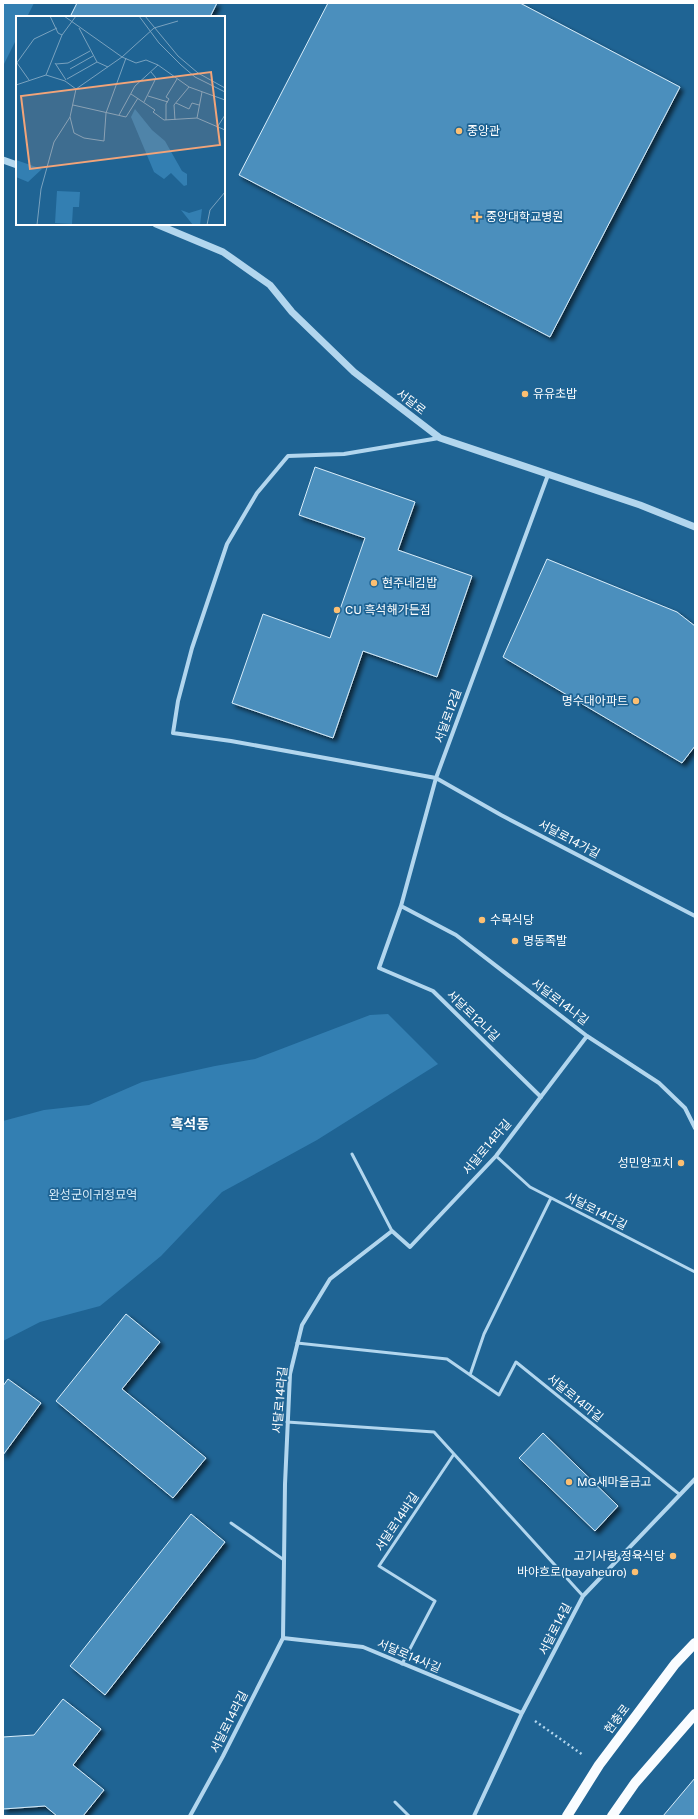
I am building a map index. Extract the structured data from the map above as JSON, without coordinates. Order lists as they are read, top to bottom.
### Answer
{
  "streets": {
    "main road": ["현충로"],
    "street": [
      "서달로",
      "서달로12길",
      "서달로14가길",
      "서달로14나길",
      "서달로12나길",
      "서달로14라길",
      "서달로14길",
      "서달로14사길"
    ],
    "lane": ["서달로14다길", "서달로14마길", "서달로14바길"]
  },
  "crossings": [
    ["서달로", "서달로12길"],
    ["서달로", "서달로14가길"],
    ["서달로12길", "서달로14가길"],
    ["서달로12길", "서달로14나길"],
    ["서달로12길", "서달로12나길"],
    ["서달로14나길", "서달로14라길"],
    ["서달로12나길", "서달로14라길"],
    ["서달로14라길", "서달로14다길"],
    ["서달로14라길", "서달로14마길"],
    ["서달로14라길", "서달로14사길"],
    ["서달로14마길", "서달로14길"],
    ["서달로14바길", "서달로14사길"],
    ["서달로14길", "서달로14사길"]
  ],
  "districts": ["흑석동"],
  "parks": ["완성군이귀정묘역"],
  "places": {
    "other": [
      "중앙관",
      "유유초밥",
      "현주네김밥",
      "CU 흑석해가든점",
      "명수대아파트",
      "수목식당",
      "명동족발",
      "성민양꼬치",
      "MG새마을금고",
      "고기사랑 정육식당",
      "바야흐로(bayaheuro)"
    ],
    "health": ["중앙대학교병원"]
  }
}
